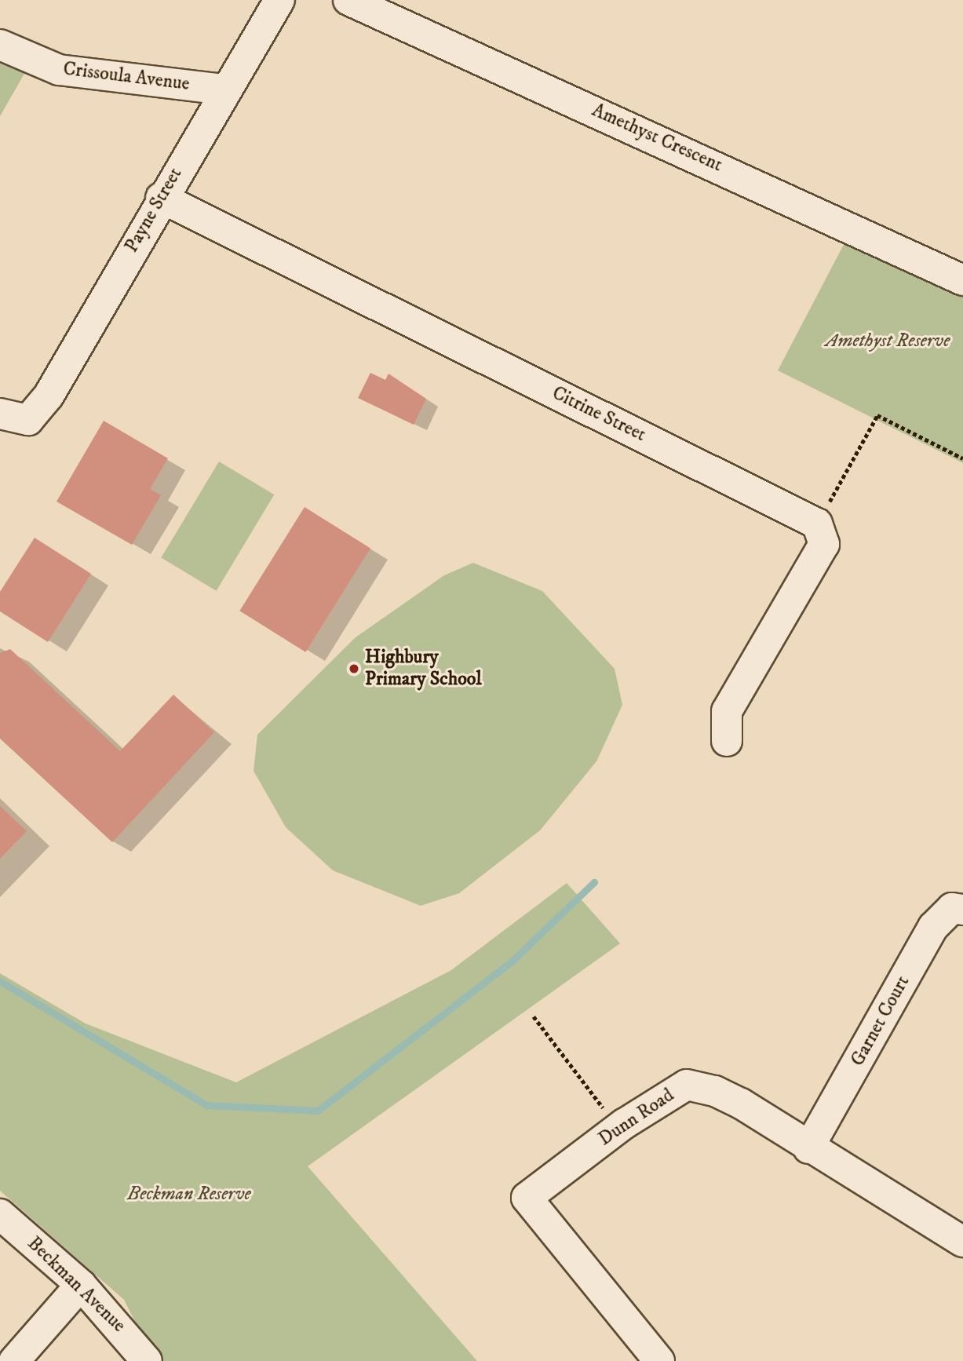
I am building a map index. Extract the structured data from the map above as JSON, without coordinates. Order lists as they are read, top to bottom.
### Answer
{
  "streets": {
    "street": [
      "Crissoula Avenue",
      "Amethyst Crescent",
      "Payne Street",
      "Citrine Street",
      "Garnet Court",
      "Dunn Road",
      "Beckman Avenue"
    ]
  },
  "crossings": [
    ["Crissoula Avenue", "Payne Street"],
    ["Payne Street", "Citrine Street"],
    ["Garnet Court", "Dunn Road"]
  ],
  "parks": ["Amethyst Reserve", "Beckman Reserve"],
  "places": ["Highbury Primary School"]
}
